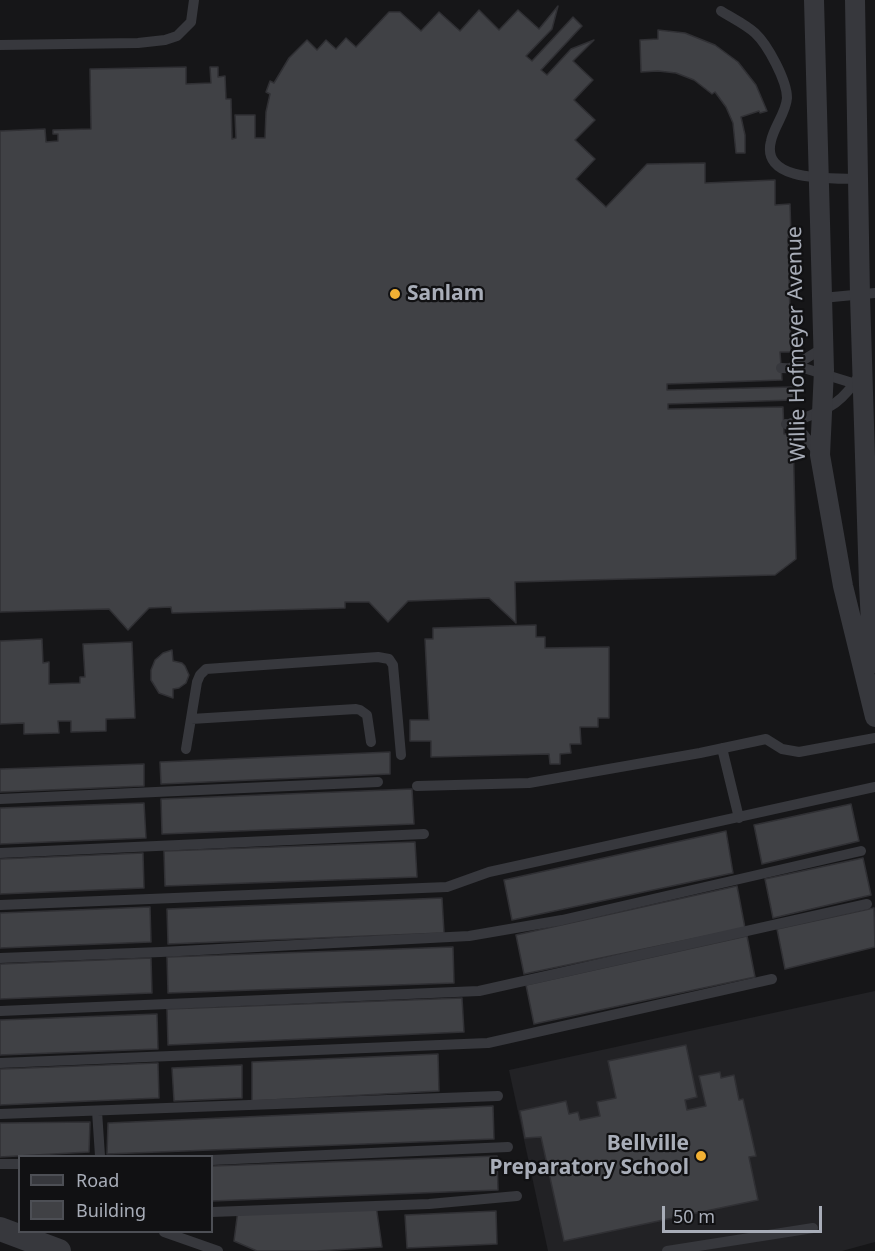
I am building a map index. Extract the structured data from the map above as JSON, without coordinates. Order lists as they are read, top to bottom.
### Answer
{
  "streets": {
    "street": ["Willie Hofmeyer Avenue"]
  },
  "places": ["Sanlam", "Bellville Preparatory School"],
  "legend": ["Road", "Building"],
  "scale_bar": "50 m"
}
